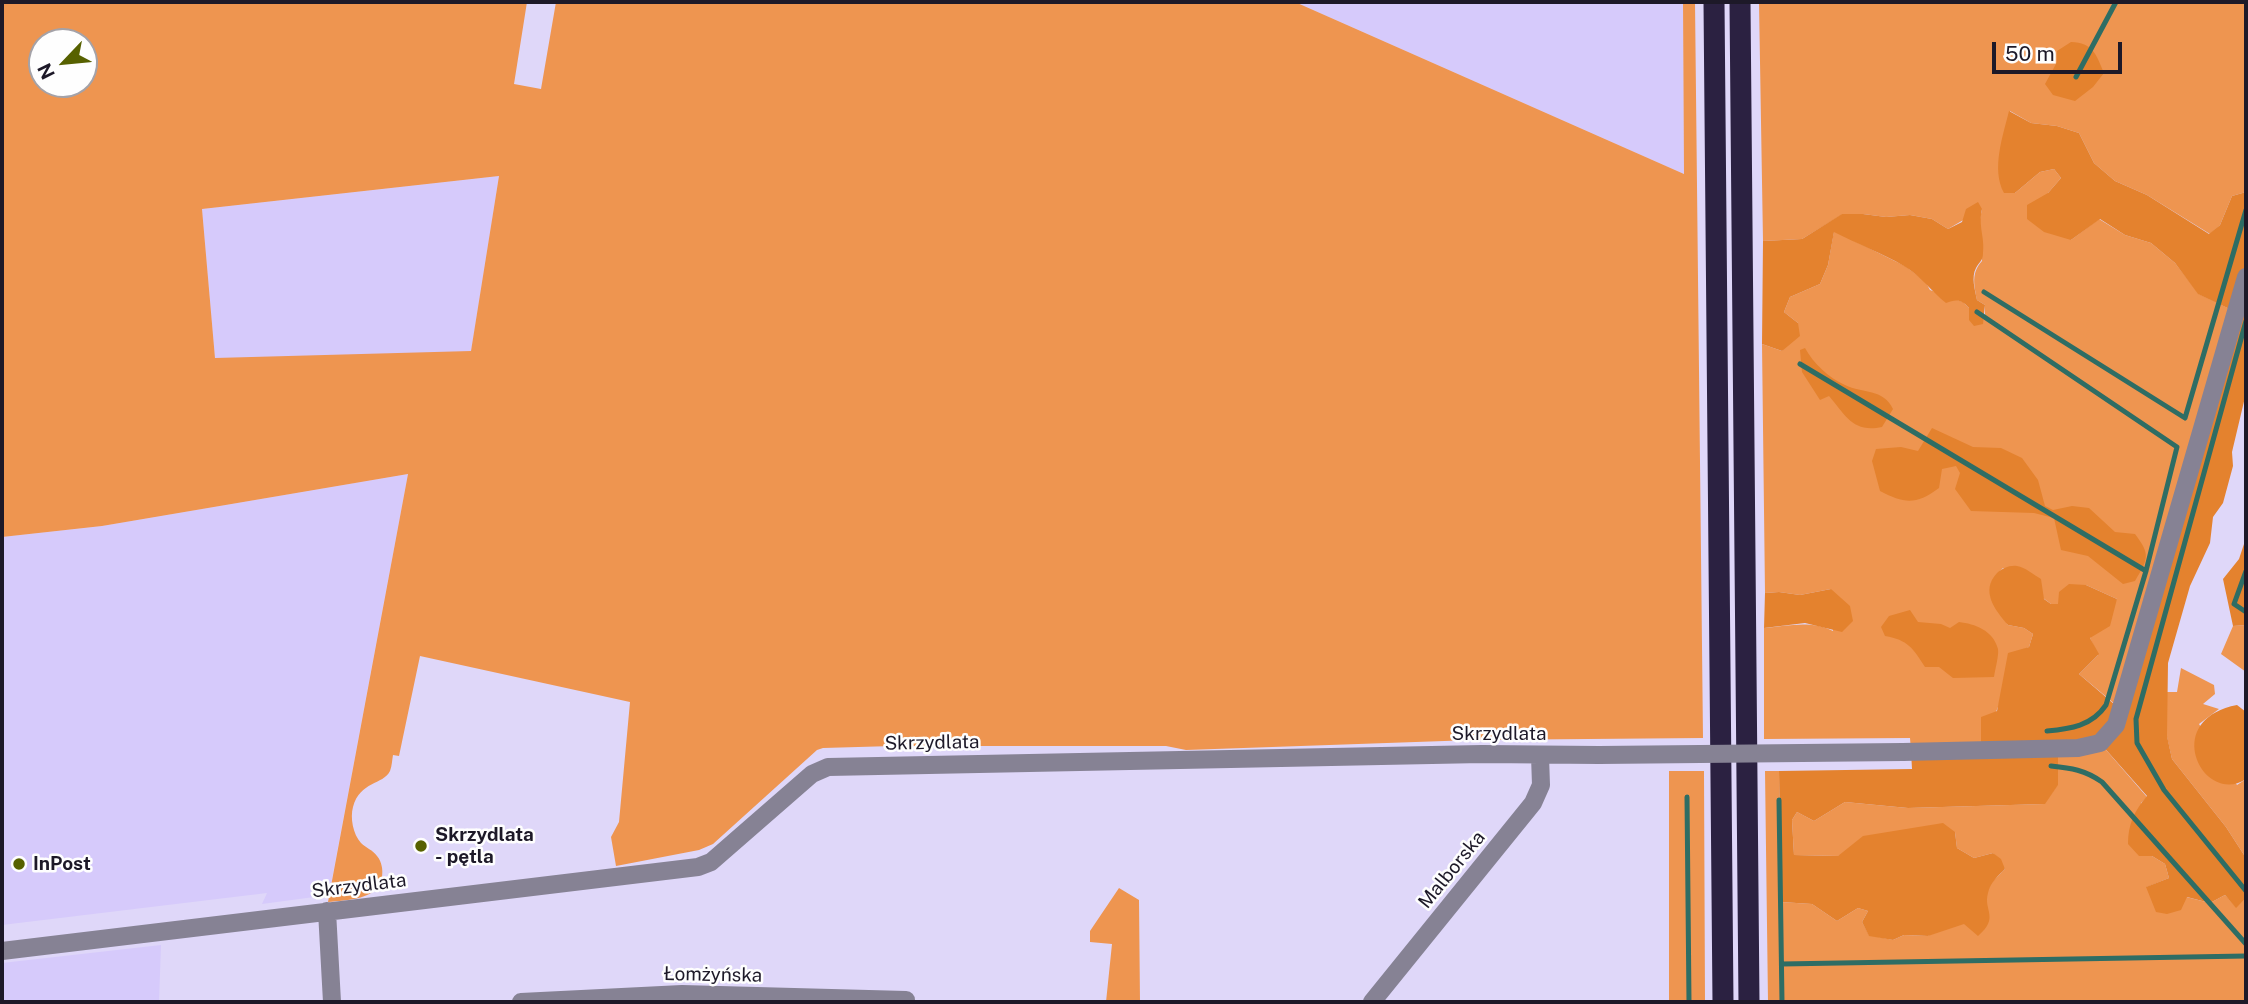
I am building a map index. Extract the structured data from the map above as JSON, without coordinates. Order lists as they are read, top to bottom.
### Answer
{
  "streets": {
    "street": ["Skrzydlata", "Malborska", "Łomżyńska"]
  },
  "crossings": [
    ["Skrzydlata", "Malborska"]
  ],
  "places": ["Skrzydlata - pętla", "InPost"],
  "scale_bar": "50 m",
  "north": "bottom left"
}
